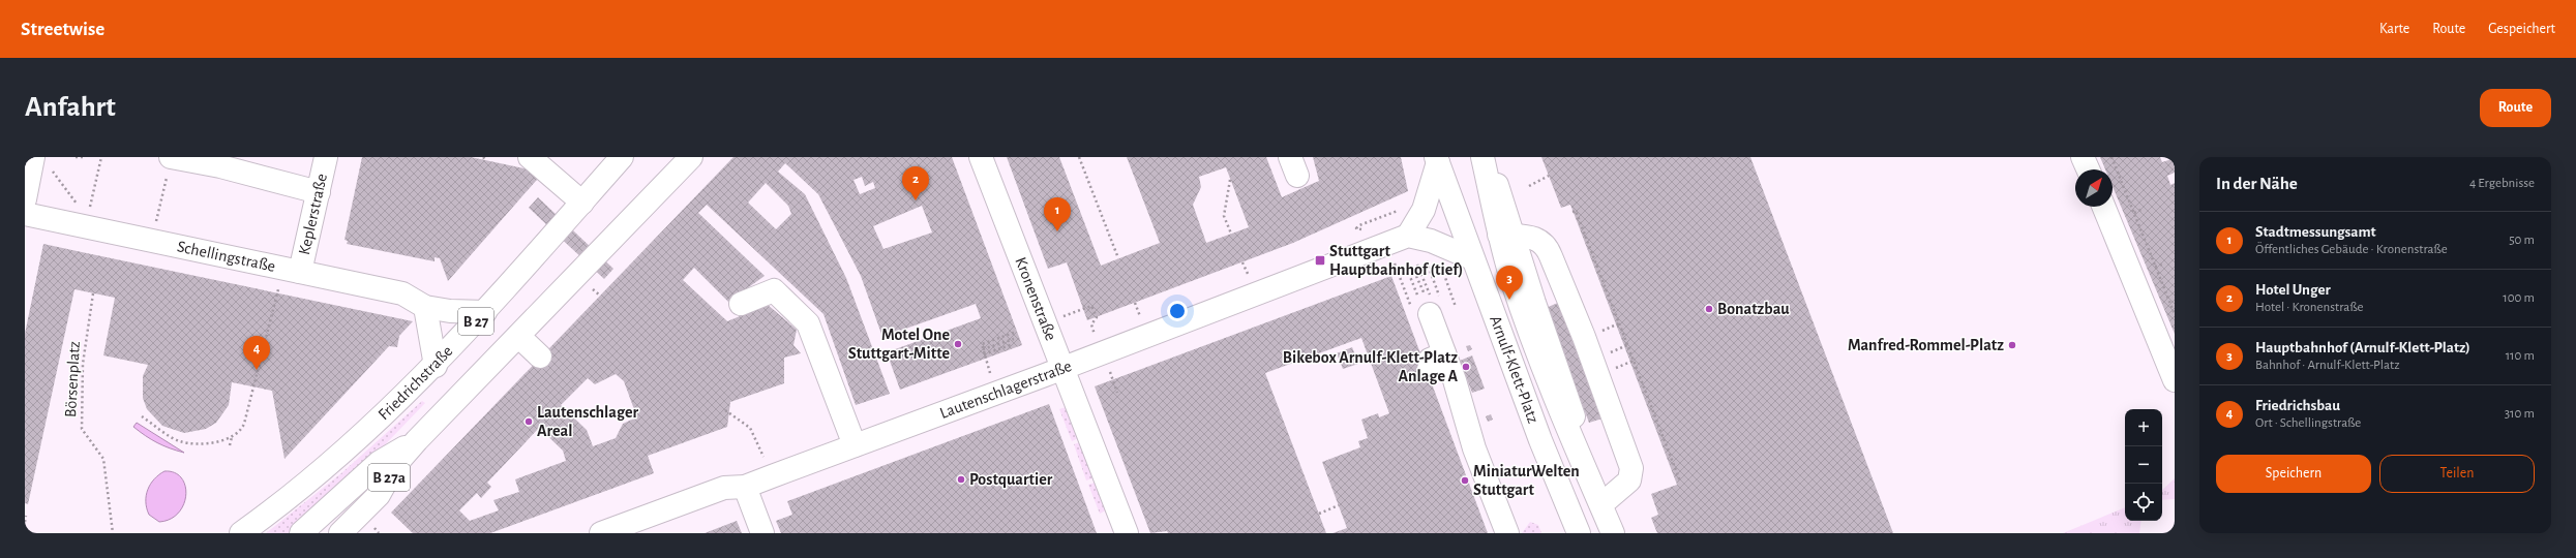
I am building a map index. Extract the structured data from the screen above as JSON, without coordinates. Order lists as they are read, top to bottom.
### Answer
{
  "streets": {
    "street": [
      "Keplerstraße",
      "Schellingstraße",
      "Kronenstraße",
      "B 27",
      "Arnulf-Klett-Platz",
      "Friedrichstraße",
      "Lautenschlagerstraße",
      "B 27a"
    ],
    "path": ["Börsenplatz"]
  },
  "crossings": [
    ["Keplerstraße", "Schellingstraße"],
    ["Schellingstraße", "Friedrichstraße"],
    ["Kronenstraße", "Lautenschlagerstraße"],
    ["B 27", "B 27a"]
  ],
  "places": {
    "transit": ["Stuttgart Hauptbahnhof (tief)"],
    "other": [
      "Bonatzbau",
      "Motel One Stuttgart-Mitte",
      "Manfred-Rommel-Platz",
      "Bikebox Arnulf-Klett-Platz Anlage A",
      "Lautenschlager Areal",
      "Postquartier",
      "MiniaturWelten Stuttgart"
    ]
  },
  "north": "top right",
  "page": {
    "header": "Streetwise",
    "nav": ["Karte", "Route", "Gespeichert"],
    "buttons": [
      "Route",
      ["Speichern", "Teilen"]
    ],
    "title": "Anfahrt",
    "heading": ["In der Nähe", "4 Ergebnisse"],
    "pins": [
      "2",
      "1",
      "3",
      "4"
    ],
    "list": [
      {
        "mark": "1",
        "name": "Stadtmessungsamt",
        "note": "Öffentliches Gebäude · Kronenstraße",
        "value": "50 m"
      },
      {
        "mark": "2",
        "name": "Hotel Unger",
        "note": "Hotel · Kronenstraße",
        "value": "100 m"
      },
      {
        "mark": "3",
        "name": "Hauptbahnhof (Arnulf-Klett-Platz)",
        "note": "Bahnhof · Arnulf-Klett-Platz",
        "value": "110 m"
      },
      {
        "mark": "4",
        "name": "Friedrichsbau",
        "note": "Ort · Schellingstraße",
        "value": "310 m"
      }
    ],
    "map_buttons": ["+", "−"]
  }
}
